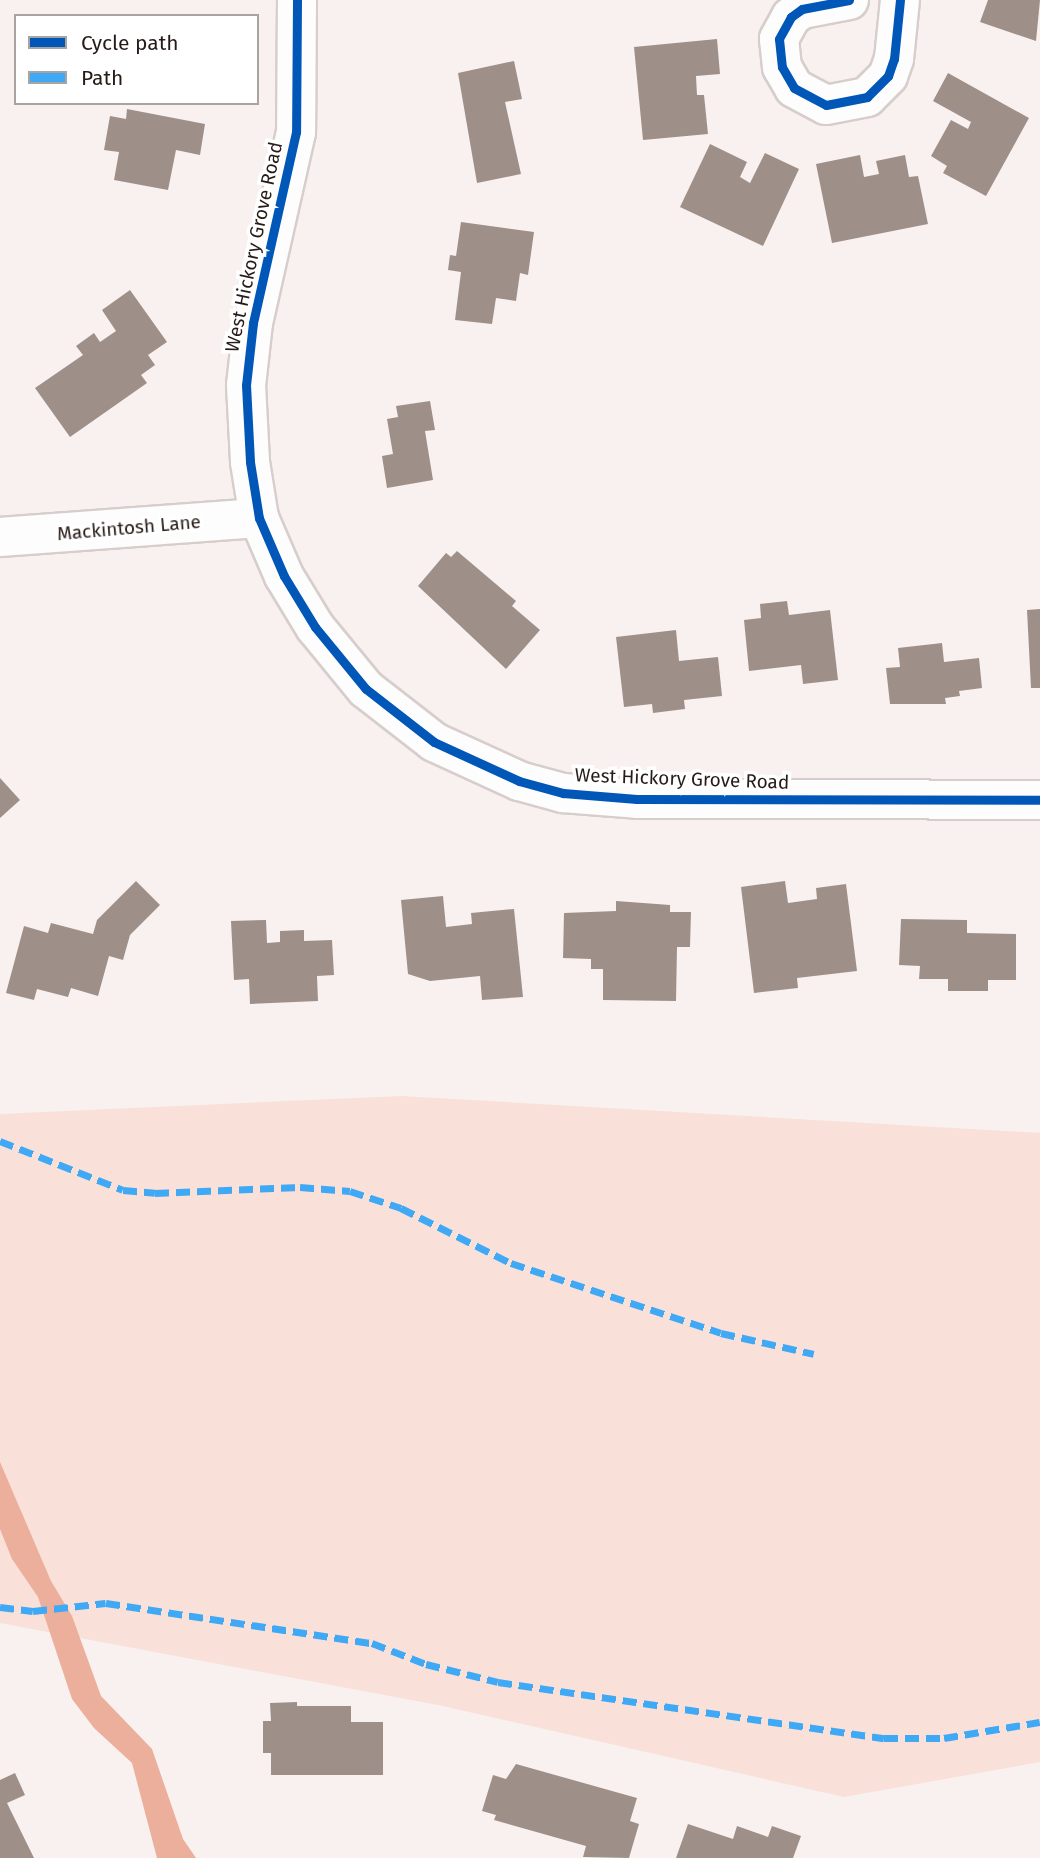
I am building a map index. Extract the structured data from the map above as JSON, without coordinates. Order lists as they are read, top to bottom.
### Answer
{
  "streets": {
    "street": ["West Hickory Grove Road", "Mackintosh Lane"]
  },
  "crossings": [
    ["West Hickory Grove Road", "Mackintosh Lane"]
  ],
  "legend": ["Cycle path", "Path"]
}
